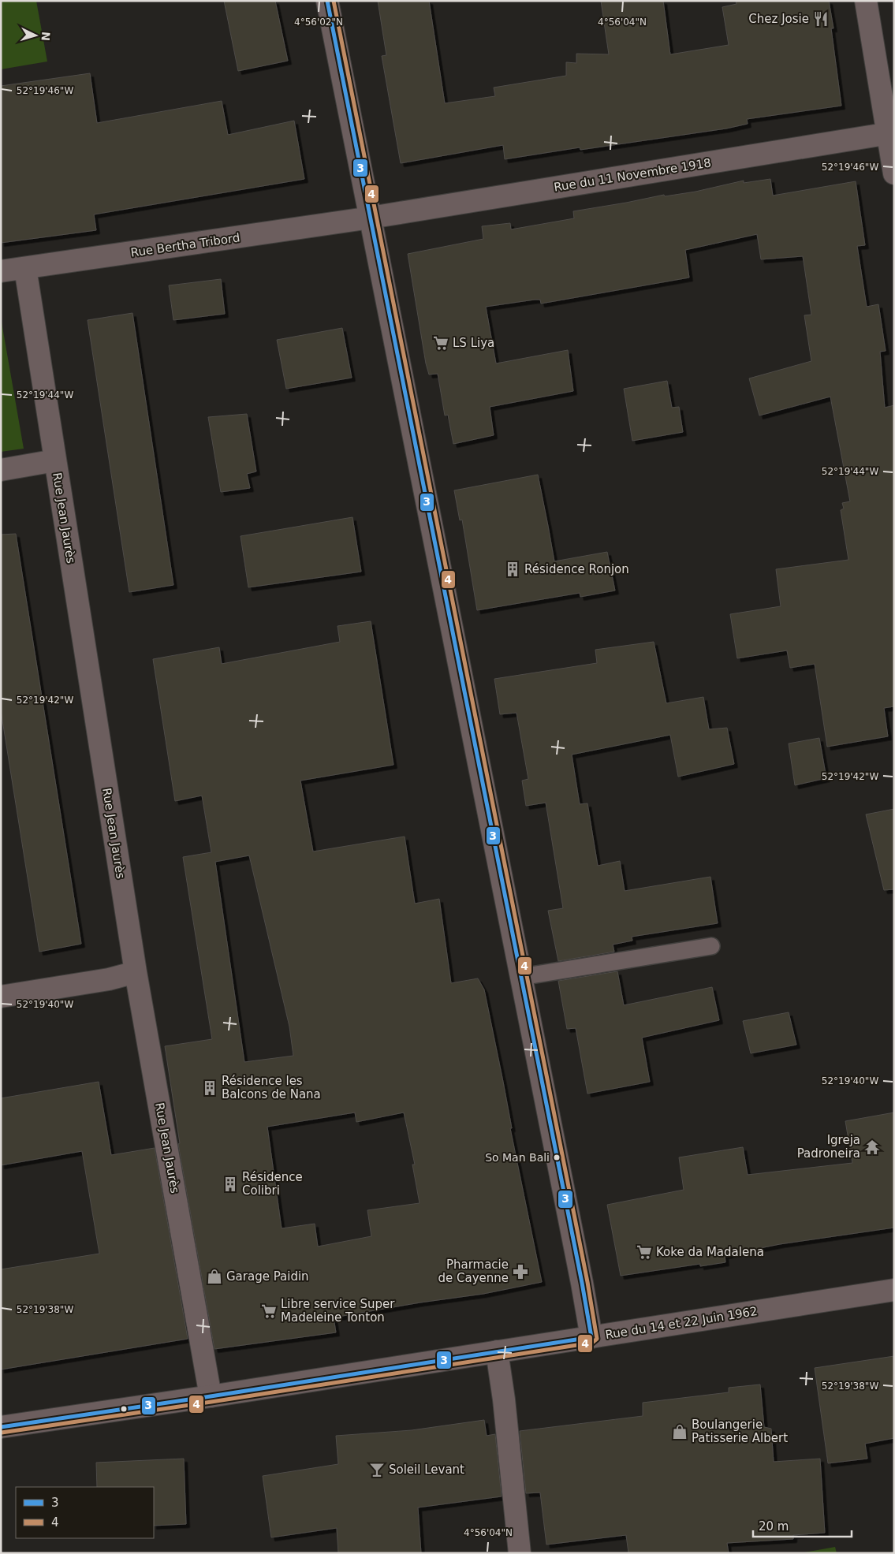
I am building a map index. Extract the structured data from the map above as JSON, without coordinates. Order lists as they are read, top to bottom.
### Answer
{
  "streets": {
    "street": [
      "Rue du 11 Novembre 1918",
      "Rue Bertha Tribord",
      "Rue Jean Jaurès",
      "Rue du 14 et 22 Juin 1962"
    ]
  },
  "crossings": [
    ["Rue du 11 Novembre 1918", "Rue Bertha Tribord"],
    ["Rue Bertha Tribord", "Rue Jean Jaurès"],
    ["Rue Jean Jaurès", "Rue du 14 et 22 Juin 1962"]
  ],
  "places": {
    "restaurant": ["Chez Josie"],
    "supermarket": ["LS Liya", "Koke da Madalena", "Libre service Super Madeleine Tonton"],
    "building": ["Résidence Ronjon", "Résidence les Balcons de Nana", "Résidence Colibri"],
    "temple": ["Igreja Padroneira"],
    "other": ["So Man Bali"],
    "pharmacy": ["Pharmacie de Cayenne"],
    "shop": ["Garage Paidin", "Boulangerie Patisserie Albert"],
    "bar": ["Soleil Levant"]
  },
  "lines": ["transit line 3", "transit line 4"],
  "legend": ["3", "4"],
  "scale_bar": "20 m",
  "north": "right",
  "coordinates": [
    "4°56'02\"N",
    "4°56'04\"N",
    "52°19'46\"W",
    "52°19'44\"W",
    "52°19'42\"W",
    "52°19'40\"W",
    "52°19'38\"W"
  ]
}
